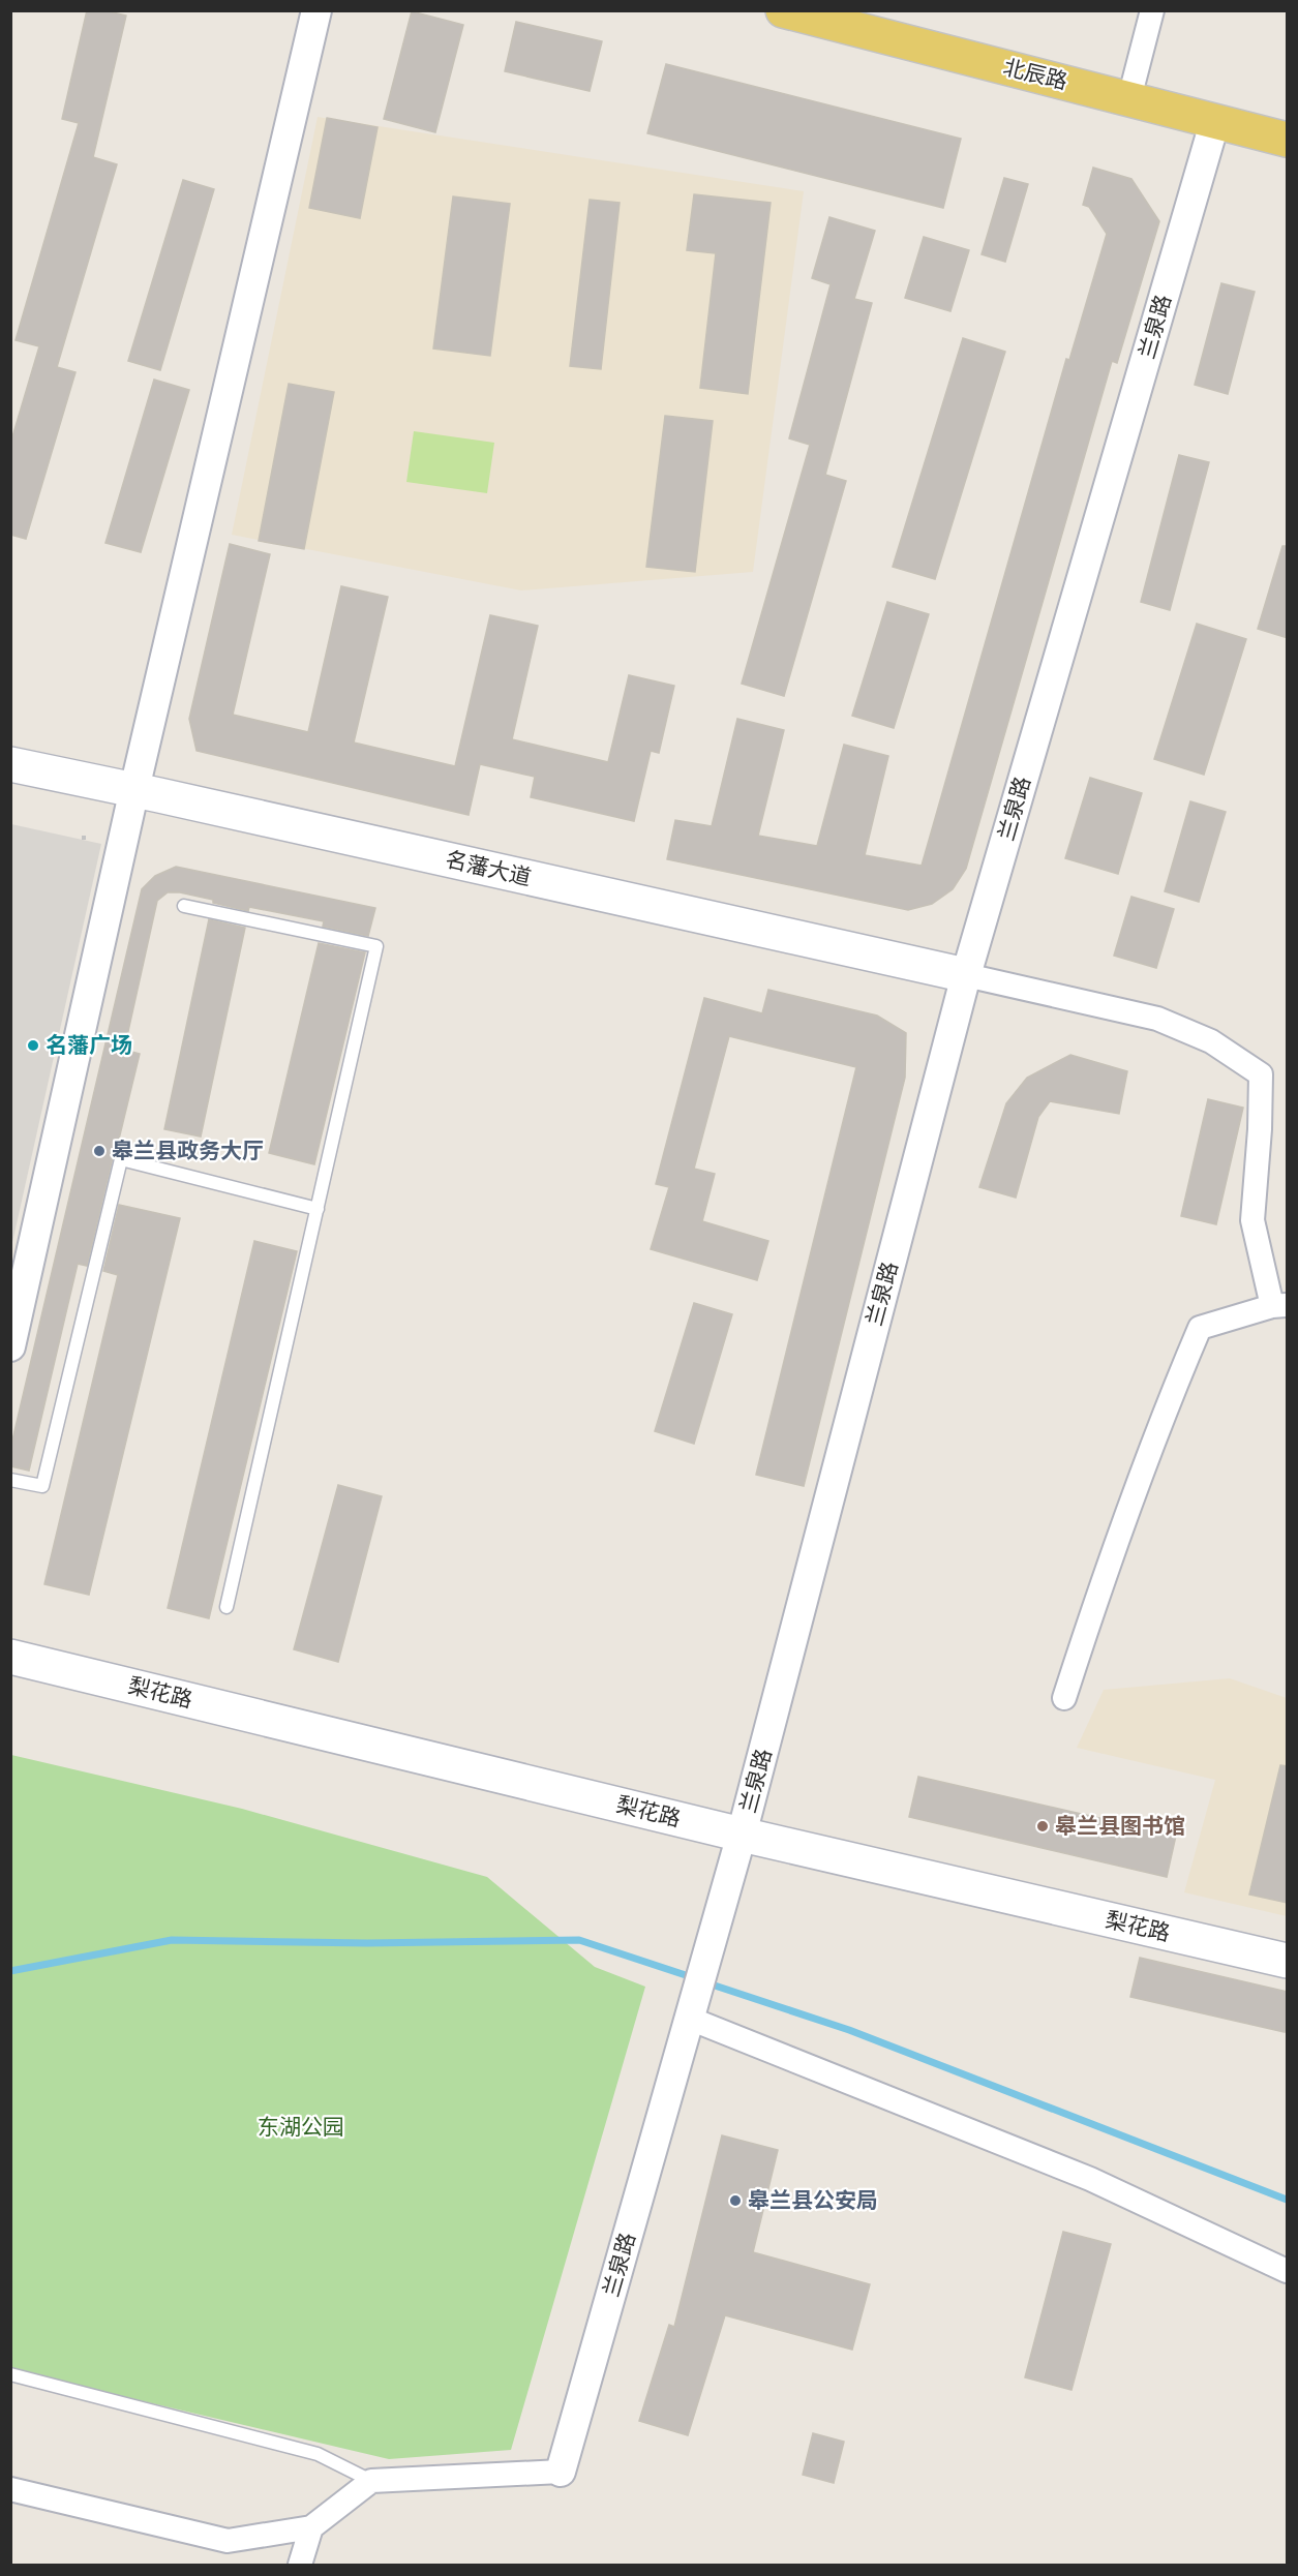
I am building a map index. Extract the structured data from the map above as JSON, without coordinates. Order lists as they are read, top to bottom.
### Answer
{
  "streets": {
    "main road": ["北辰路", "名藩大道", "梨花路"],
    "street": ["兰泉路"]
  },
  "crossings": [
    ["北辰路", "兰泉路"],
    ["兰泉路", "名藩大道"],
    ["兰泉路", "梨花路"]
  ],
  "parks": ["东湖公园"],
  "places": [
    "名藩广场",
    "皋兰县政务大厅",
    "皋兰县图书馆",
    "皋兰县公安局"
  ]
}
